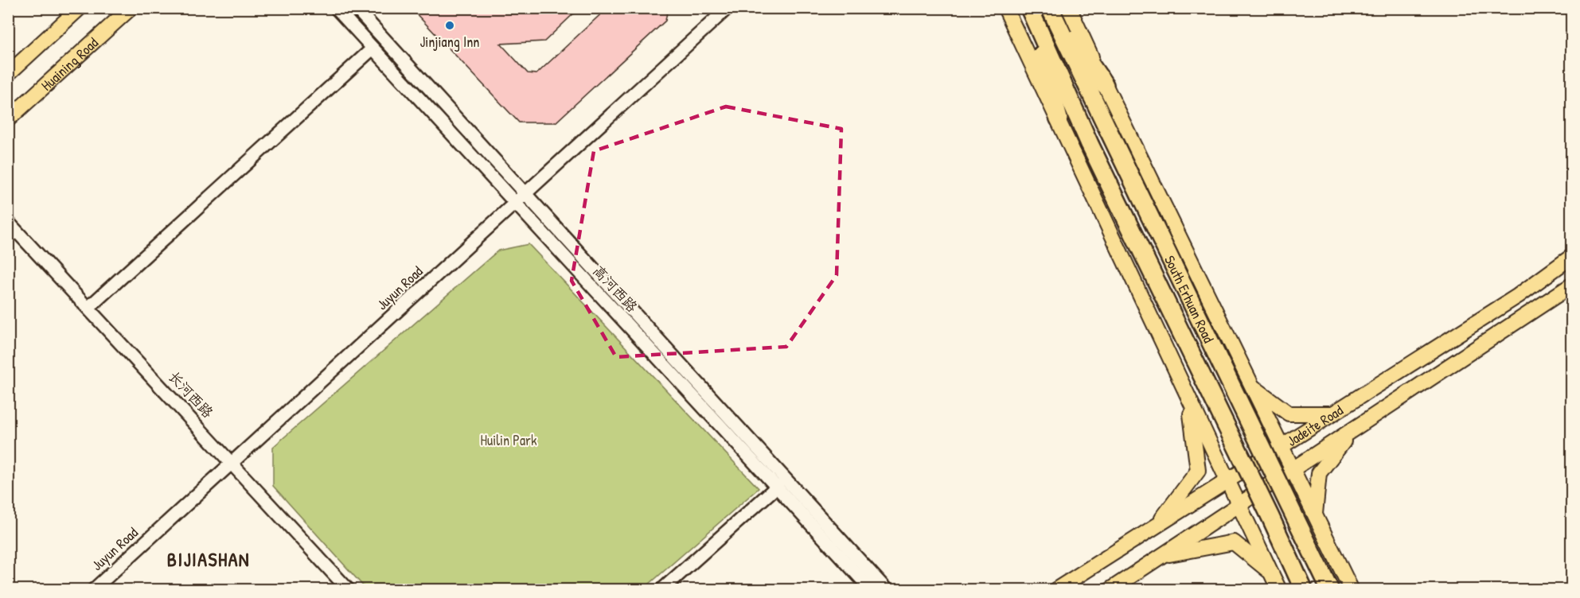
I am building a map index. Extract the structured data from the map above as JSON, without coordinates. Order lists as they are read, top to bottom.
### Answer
{
  "streets": {
    "highway": ["South Erhuan Road"],
    "main road": ["Huaining Road", "Jadeite Road"],
    "street": ["Juyun Road", "高河西路", "长河西路"]
  },
  "crossings": [
    ["Juyun Road", "高河西路"],
    ["Juyun Road", "长河西路"]
  ],
  "districts": ["BIJIASHAN"],
  "parks": ["Huilin Park"],
  "places": ["Jinjiang Inn"]
}
